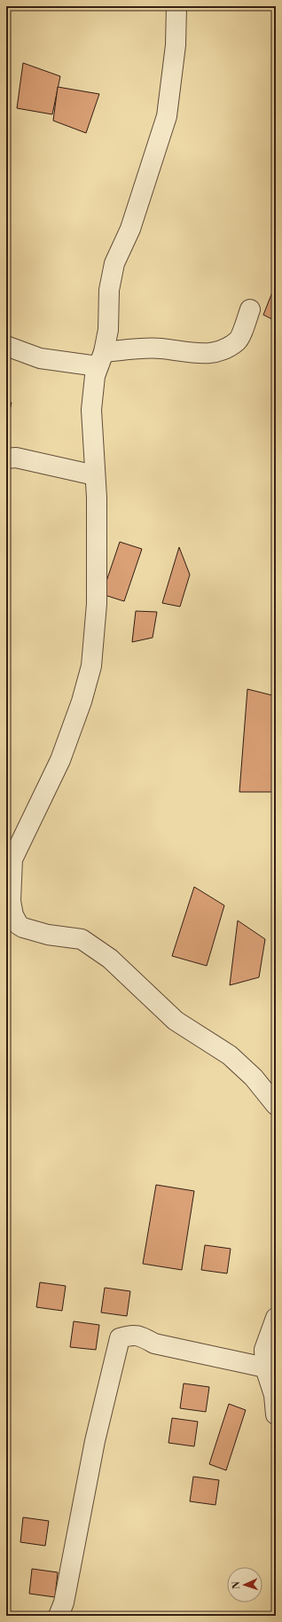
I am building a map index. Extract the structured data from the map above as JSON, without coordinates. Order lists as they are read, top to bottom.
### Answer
{
  "north": "left"
}
